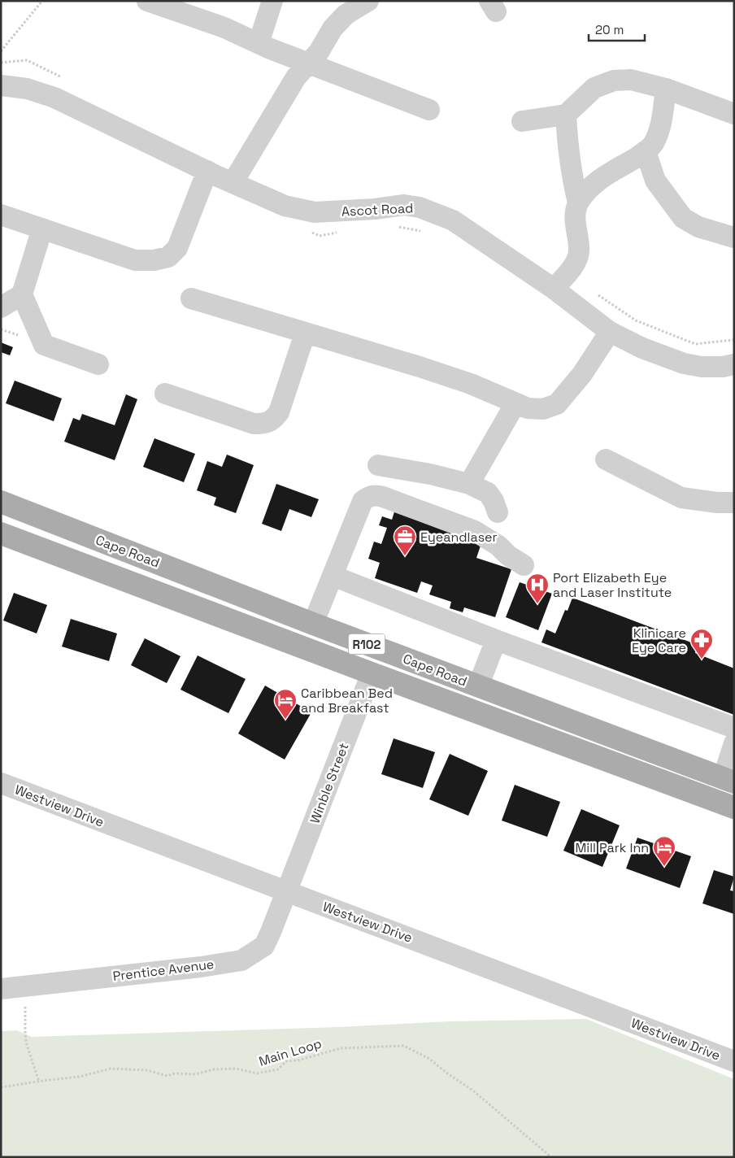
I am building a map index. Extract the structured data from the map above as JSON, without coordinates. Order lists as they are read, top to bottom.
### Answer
{
  "streets": {
    "main road": ["Cape Road", "R102"],
    "street": [
      "Ascot Road",
      "Winble Street",
      "Westview Drive",
      "Prentice Avenue"
    ],
    "path": ["Main Loop"]
  },
  "crossings": [
    ["Cape Road", "Winble Street"],
    ["Winble Street", "Westview Drive"],
    ["Winble Street", "Prentice Avenue"],
    ["Westview Drive", "Prentice Avenue"]
  ],
  "places": {
    "office": ["Eyeandlaser"],
    "hospital": ["Port Elizabeth Eye and Laser Institute"],
    "pharmacy": ["Klinicare Eye Care"],
    "hotel": ["Caribbean Bed and Breakfast", "Mill Park Inn"]
  },
  "scale_bar": "20 m"
}
